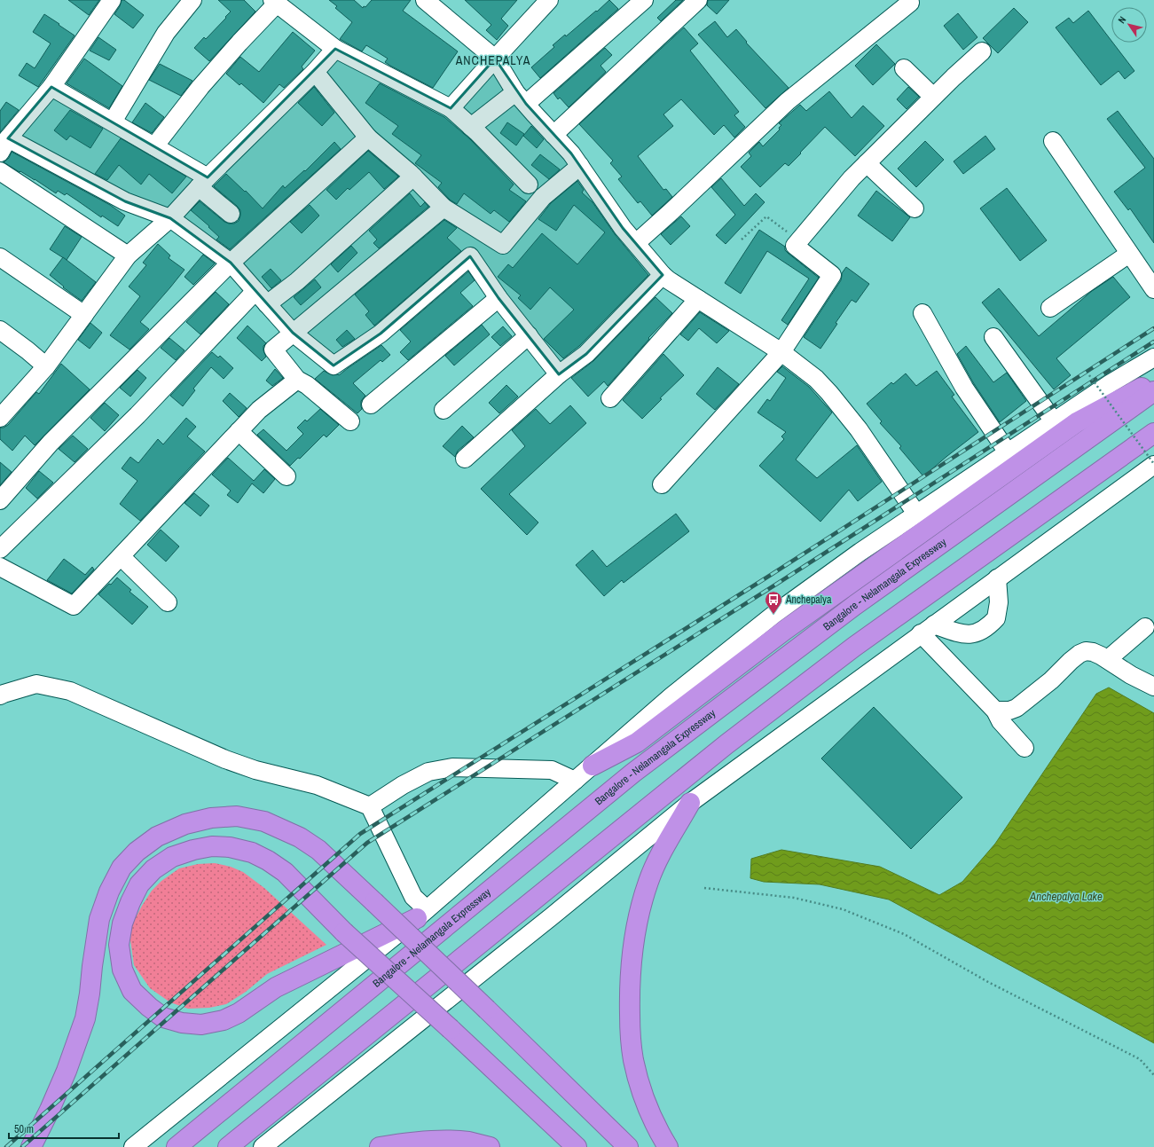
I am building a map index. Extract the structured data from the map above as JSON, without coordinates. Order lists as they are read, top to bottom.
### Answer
{
  "streets": {
    "highway": ["Bangalore - Nelamangala Expressway"]
  },
  "districts": ["ANCHEPALYA"],
  "water": ["Anchepalya Lake"],
  "places": {
    "bus stop": ["Anchepalya"]
  },
  "scale_bar": "50 m",
  "north": "top left"
}
